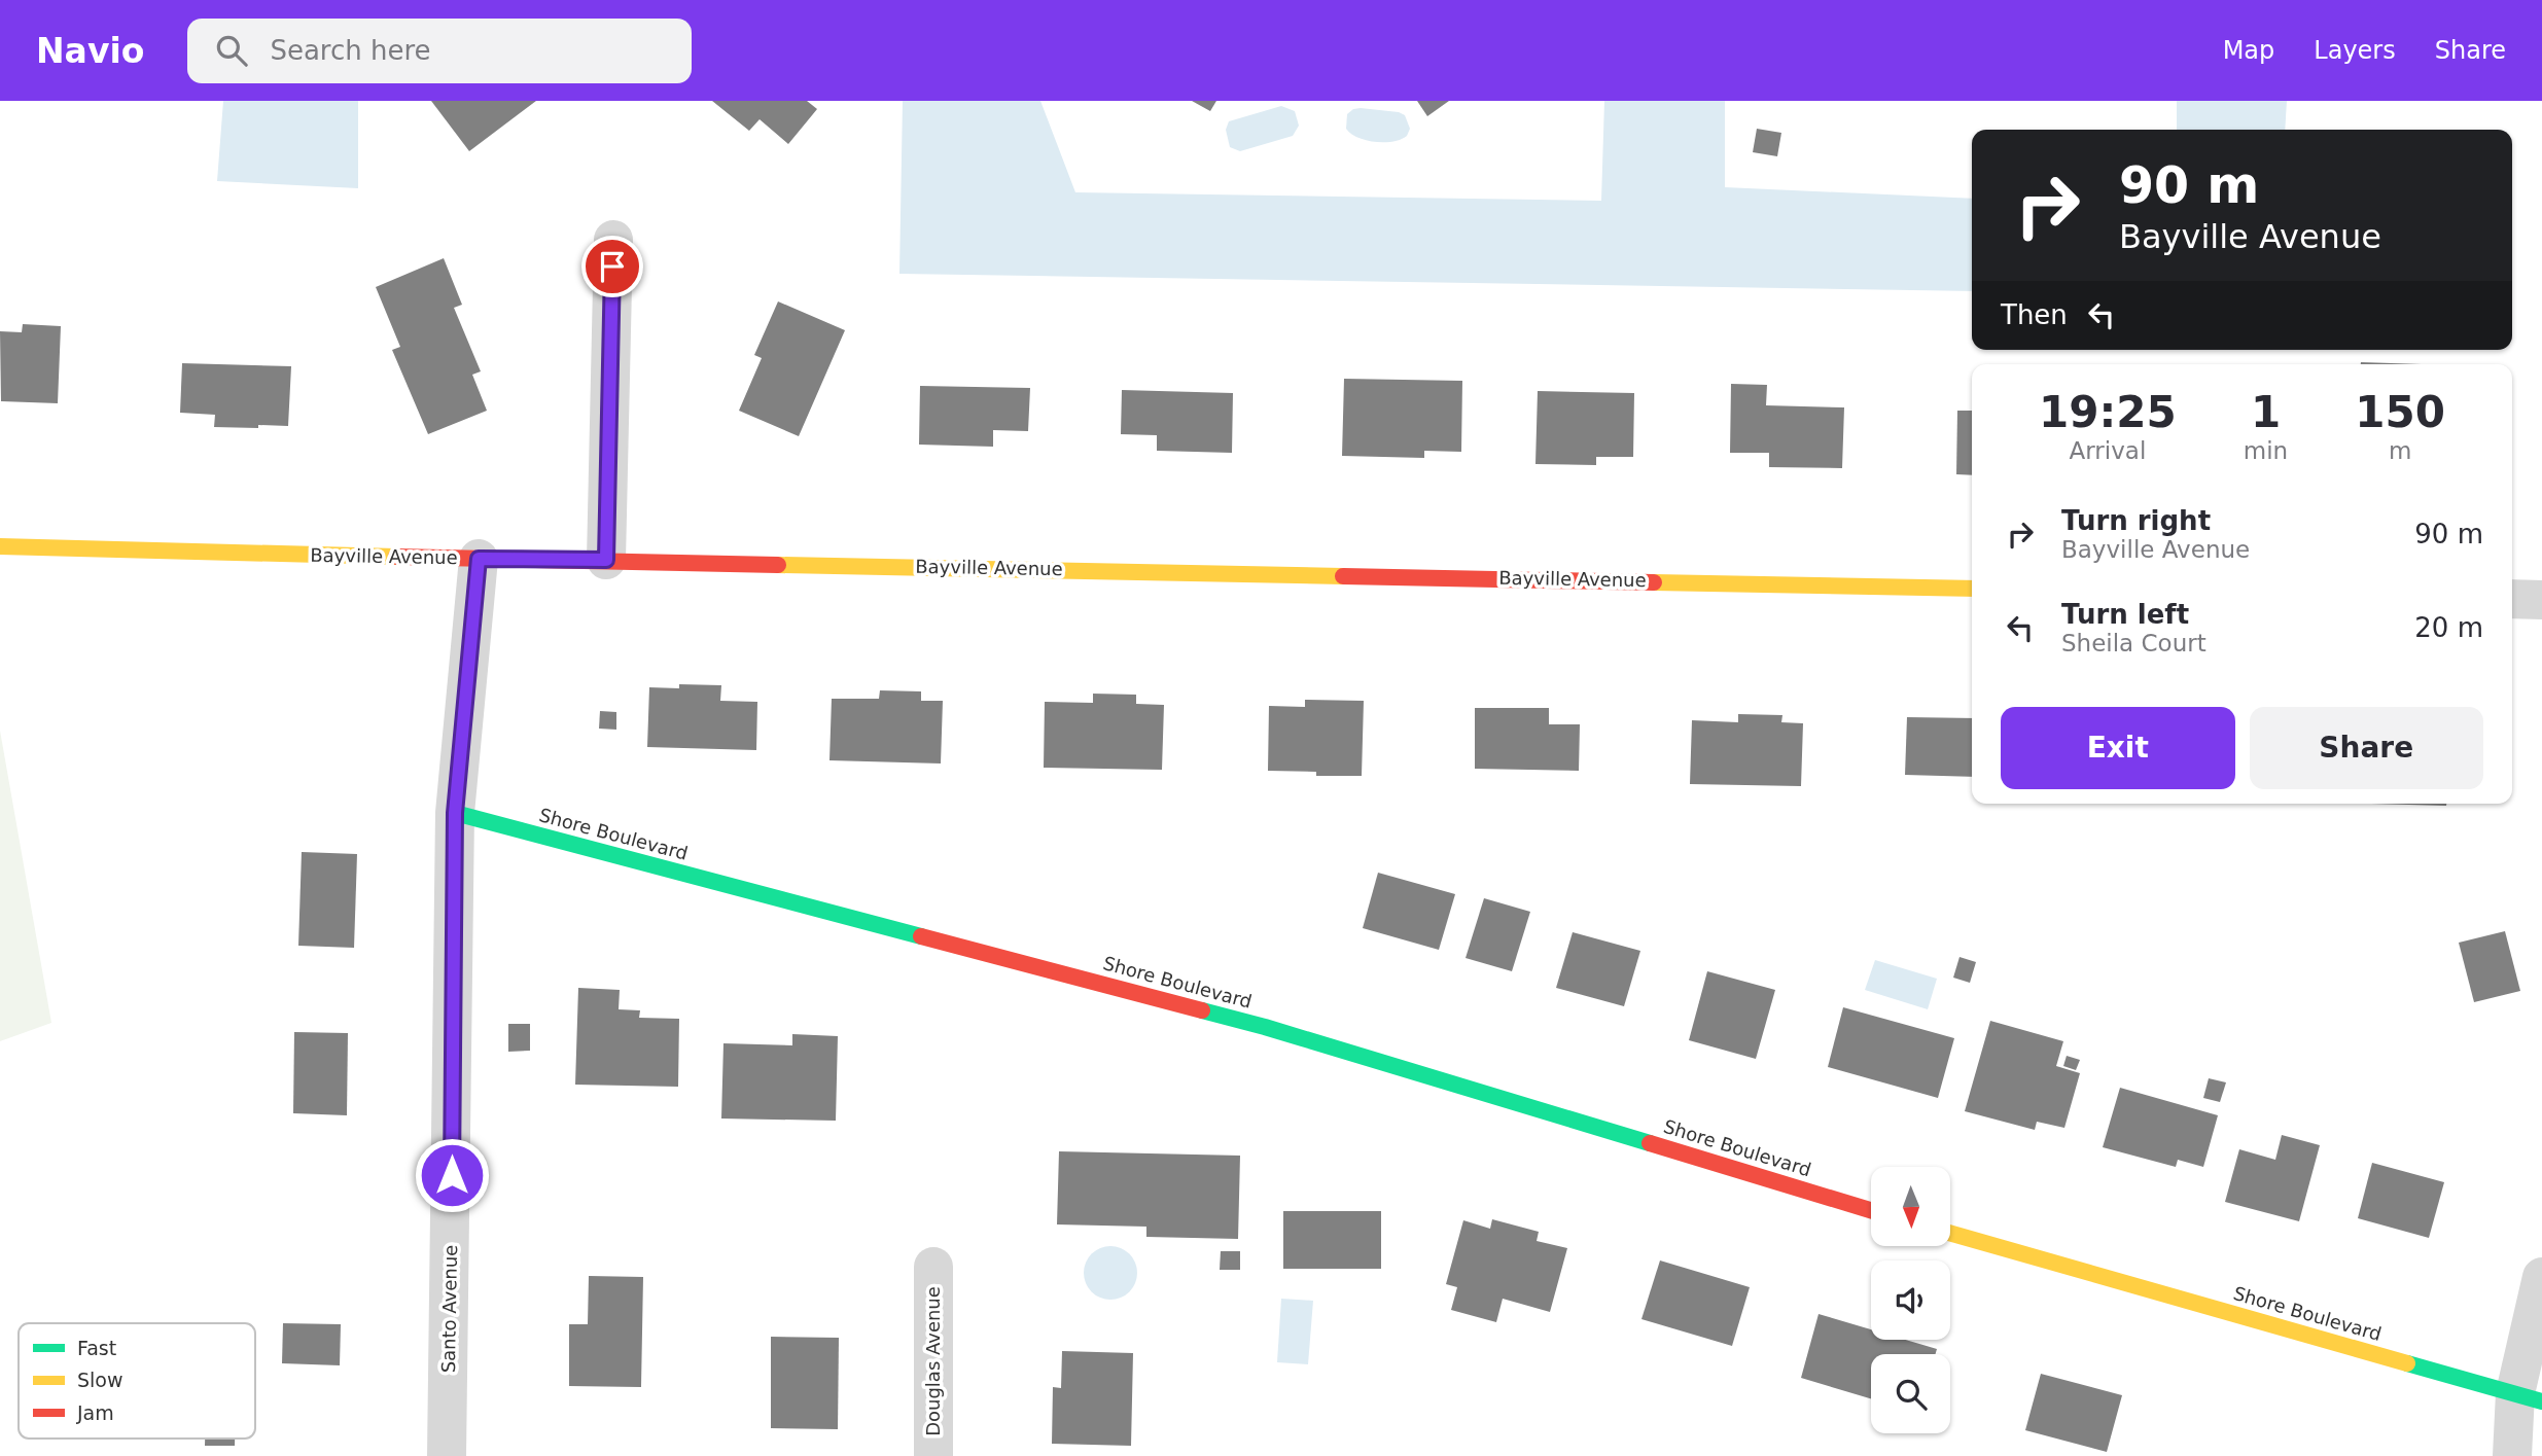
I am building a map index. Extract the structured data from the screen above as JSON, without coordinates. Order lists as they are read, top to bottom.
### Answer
{
  "streets": {
    "street": [
      "Bayville Avenue",
      "Shore Boulevard",
      "Santo Avenue",
      "Douglas Avenue"
    ]
  },
  "crossings": [
    ["Bayville Avenue", "Santo Avenue"],
    ["Shore Boulevard", "Santo Avenue"]
  ],
  "legend": ["Fast", "Slow", "Jam"],
  "north": "bottom",
  "page": {
    "header": "Navio",
    "search": "Search here",
    "nav": ["Map", "Layers", "Share"],
    "turn": ["90 m", "Bayville Avenue"],
    "then": "Then",
    "eta": [
      "19:25",
      "Arrival",
      "1",
      "min",
      "150",
      "m"
    ],
    "list": [
      {
        "name": "Turn right",
        "note": "Bayville Avenue",
        "value": "90 m"
      },
      {
        "name": "Turn left",
        "note": "Sheila Court",
        "value": "20 m"
      }
    ],
    "buttons": ["Exit", "Share"]
  }
}
